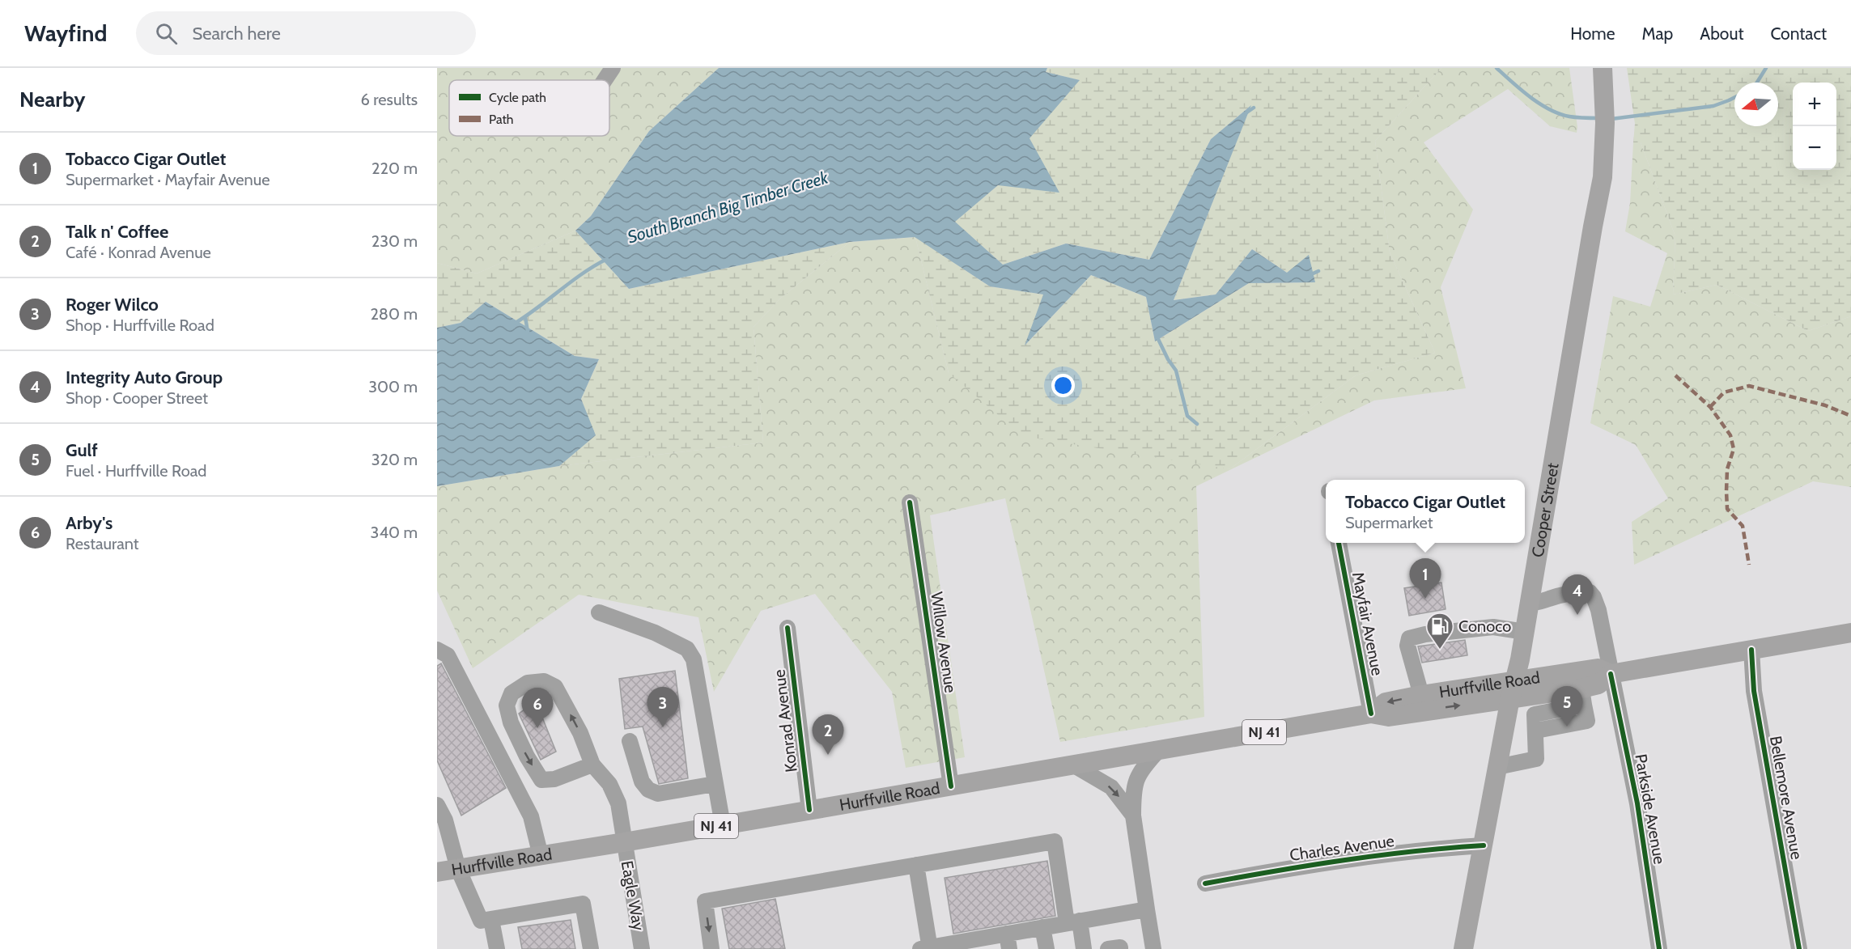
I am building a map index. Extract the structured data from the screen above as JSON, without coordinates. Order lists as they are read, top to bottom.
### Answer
{
  "streets": {
    "main road": ["Cooper Street", "Hurffville Road", "NJ 41"],
    "street": [
      "Mayfair Avenue",
      "Willow Avenue",
      "Konrad Avenue",
      "Bellemore Avenue",
      "Parkside Avenue",
      "Charles Avenue",
      "Eagle Way"
    ]
  },
  "crossings": [
    ["Cooper Street", "Hurffville Road"],
    ["Cooper Street", "Parkside Avenue"],
    ["Cooper Street", "Charles Avenue"],
    ["Mayfair Avenue", "Hurffville Road"],
    ["Willow Avenue", "Hurffville Road"],
    ["Hurffville Road", "Konrad Avenue"],
    ["Hurffville Road", "Bellemore Avenue"],
    ["Hurffville Road", "Parkside Avenue"],
    ["Hurffville Road", "Eagle Way"]
  ],
  "water": ["South Branch Big Timber Creek"],
  "places": {
    "fuel station": ["Conoco"]
  },
  "legend": ["Cycle path", "Path"],
  "north": "left",
  "page": {
    "header": "Wayfind",
    "search": "Search here",
    "nav": [
      "Home",
      "Map",
      "About",
      "Contact"
    ],
    "heading": ["Nearby", "6 results"],
    "map_buttons": ["+", "−"],
    "list": [
      {
        "mark": "1",
        "name": "Tobacco Cigar Outlet",
        "note": "Supermarket · Mayfair Avenue",
        "value": "220 m"
      },
      {
        "mark": "2",
        "name": "Talk n' Coffee",
        "note": "Café · Konrad Avenue",
        "value": "230 m"
      },
      {
        "mark": "3",
        "name": "Roger Wilco",
        "note": "Shop · Hurffville Road",
        "value": "280 m"
      },
      {
        "mark": "4",
        "name": "Integrity Auto Group",
        "note": "Shop · Cooper Street",
        "value": "300 m"
      },
      {
        "mark": "5",
        "name": "Gulf",
        "note": "Fuel · Hurffville Road",
        "value": "320 m"
      },
      {
        "mark": "6",
        "name": "Arby's",
        "note": "Restaurant",
        "value": "340 m"
      }
    ],
    "popup": ["Tobacco Cigar Outlet", "Supermarket"],
    "pins": [
      "1",
      "4",
      "5",
      "3",
      "6",
      "2"
    ]
  }
}
